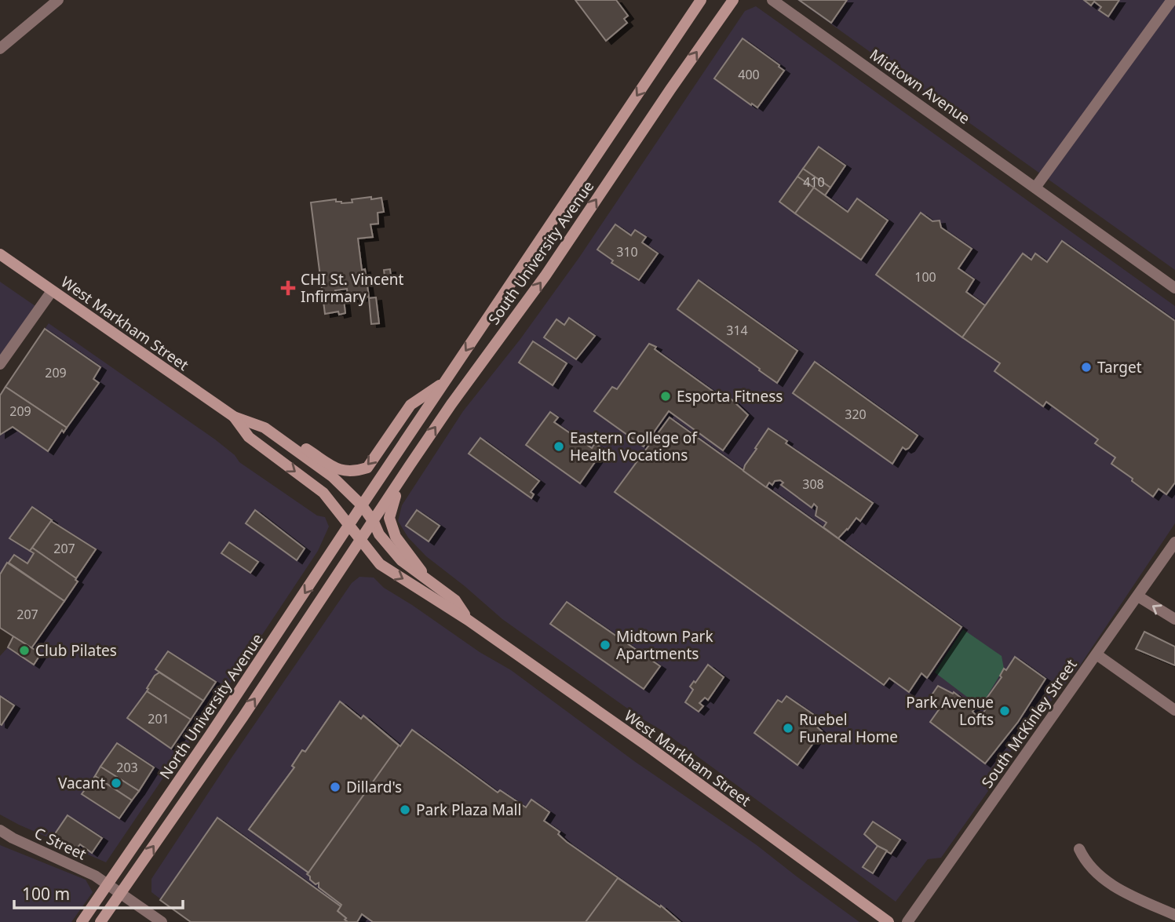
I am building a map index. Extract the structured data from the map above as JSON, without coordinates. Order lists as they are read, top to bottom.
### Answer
{
  "streets": {
    "main road": ["South University Avenue", "West Markham Street", "North University Avenue"],
    "street": ["Midtown Avenue", "South McKinley Street", "C Street"]
  },
  "crossings": [
    ["South University Avenue", "West Markham Street"],
    ["South University Avenue", "North University Avenue"],
    ["West Markham Street", "North University Avenue"],
    ["North University Avenue", "C Street"]
  ],
  "places": {
    "health": ["CHI St. Vincent Infirmary"],
    "other": [
      "Target",
      "Esporta Fitness",
      "Eastern College of Health Vocations",
      "Midtown Park Apartments",
      "Club Pilates",
      "Park Avenue Lofts",
      "Ruebel Funeral Home",
      "Vacant",
      "Dillard's",
      "Park Plaza Mall"
    ]
  },
  "house_numbers": [
    "400",
    "410",
    "310",
    "100",
    "314",
    "209",
    "209",
    "320",
    "308",
    "207",
    "207",
    "201",
    "203"
  ],
  "scale_bar": "100 m"
}
